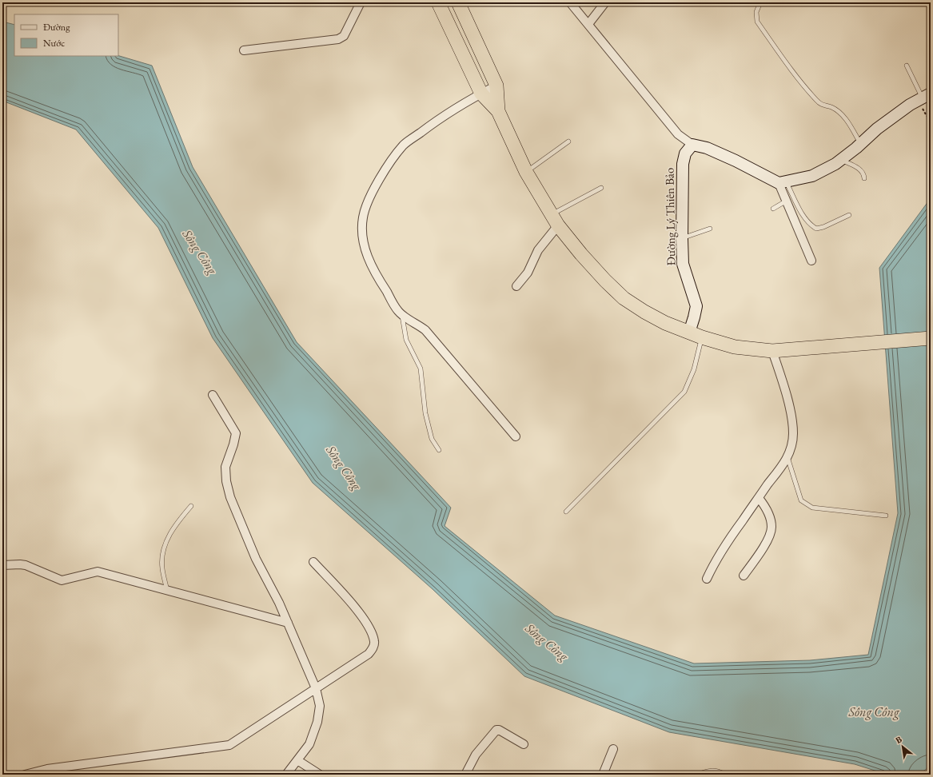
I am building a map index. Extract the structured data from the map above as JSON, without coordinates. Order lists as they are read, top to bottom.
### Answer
{
  "streets": {
    "main road": ["Đường Lý Thiên Bảo"]
  },
  "water": ["Sông Công"],
  "legend": ["Đường", "Nước"],
  "north": "top left"
}
